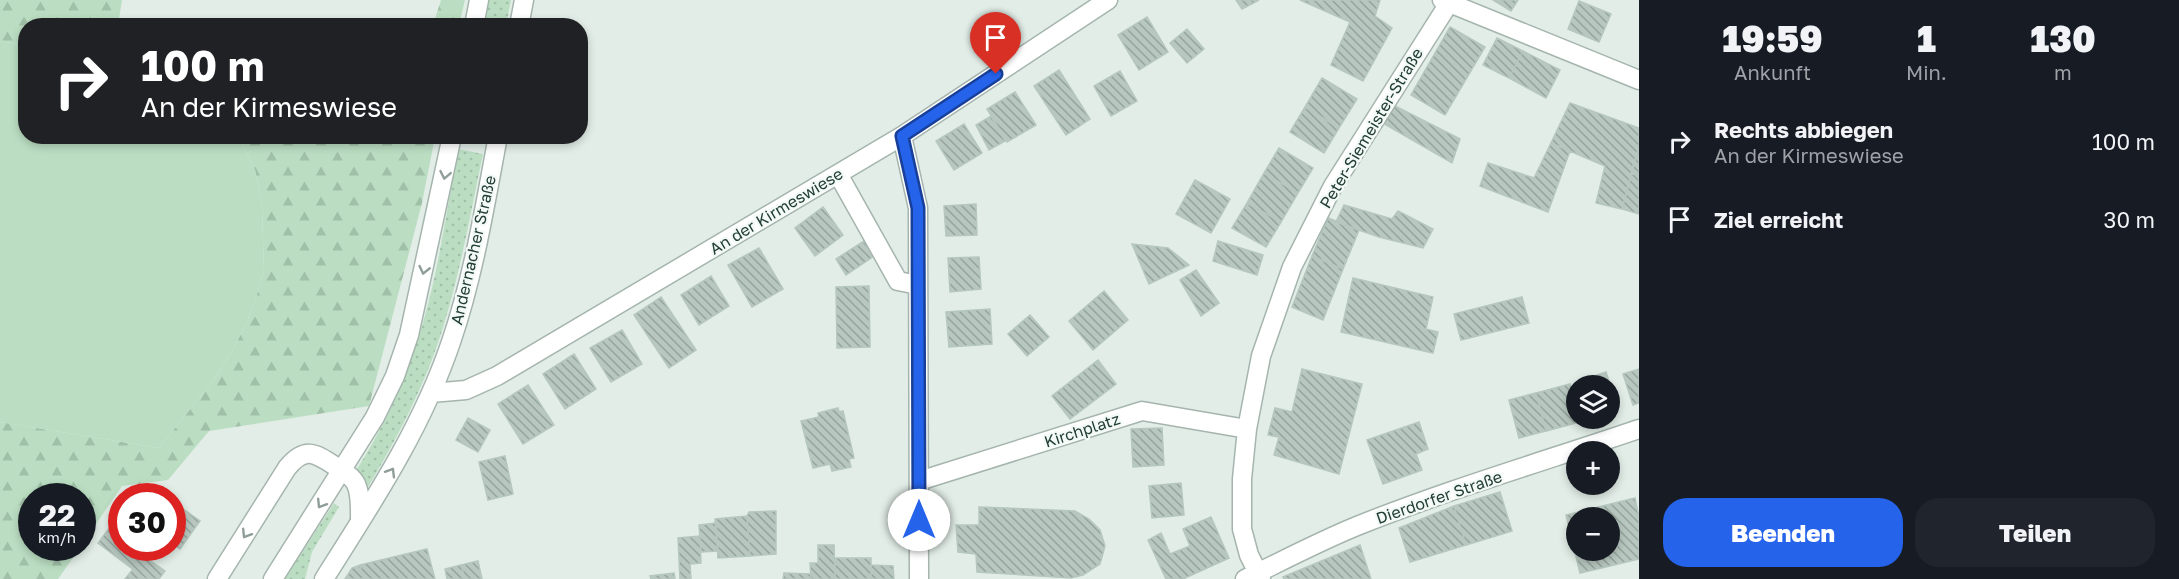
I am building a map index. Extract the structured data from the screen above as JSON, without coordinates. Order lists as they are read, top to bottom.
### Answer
{
  "streets": {
    "street": [
      "Peter-Siemeister-Straße",
      "An der Kirmeswiese",
      "Andernacher Straße",
      "Kirchplatz",
      "Dierdorfer Straße"
    ]
  },
  "crossings": [
    ["Peter-Siemeister-Straße", "Kirchplatz"],
    ["Peter-Siemeister-Straße", "Dierdorfer Straße"],
    ["An der Kirmeswiese", "Andernacher Straße"]
  ],
  "page": {
    "eta": [
      "19:59",
      "Ankunft",
      "1",
      "Min.",
      "130",
      "m"
    ],
    "turn": ["100 m", "An der Kirmeswiese"],
    "list": [
      {
        "name": "Rechts abbiegen",
        "note": "An der Kirmeswiese",
        "value": "100 m"
      },
      {
        "name": "Ziel erreicht",
        "value": "30 m"
      }
    ],
    "map_buttons": ["+", "−"],
    "speed": "22 km/h",
    "limit": "30",
    "buttons": ["Beenden", "Teilen"]
  }
}
